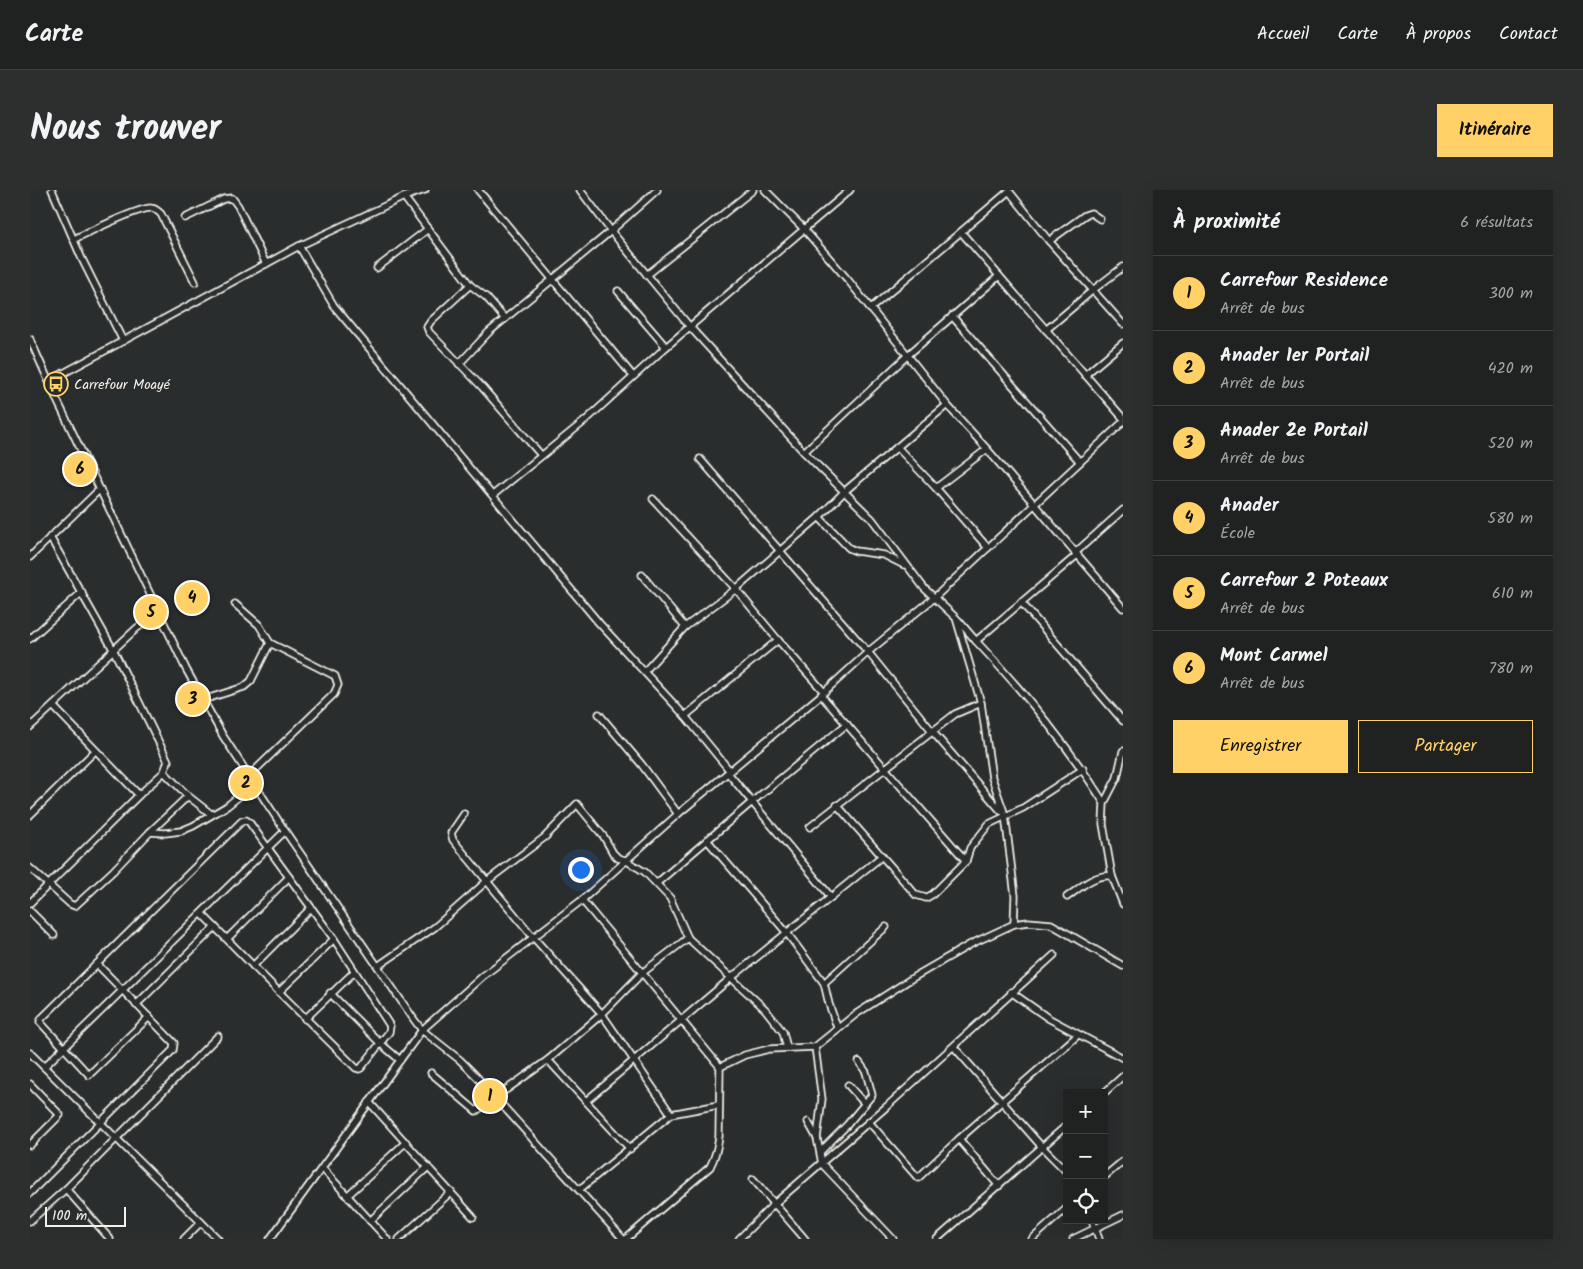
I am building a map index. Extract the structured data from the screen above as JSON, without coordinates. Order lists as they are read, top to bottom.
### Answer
{
  "places": {
    "bus stop": ["Carrefour Moayé"]
  },
  "scale_bar": "100 m",
  "page": {
    "header": "Carte",
    "nav": [
      "Accueil",
      "Carte",
      "À propos",
      "Contact"
    ],
    "title": "Nous trouver",
    "buttons": [
      "Itinéraire",
      ["Enregistrer", "Partager"]
    ],
    "heading": ["À proximité", "6 résultats"],
    "list": [
      {
        "mark": "1",
        "name": "Carrefour Residence",
        "note": "Arrêt de bus",
        "value": "300 m"
      },
      {
        "mark": "2",
        "name": "Anader 1er Portail",
        "note": "Arrêt de bus",
        "value": "420 m"
      },
      {
        "mark": "3",
        "name": "Anader 2e Portail",
        "note": "Arrêt de bus",
        "value": "520 m"
      },
      {
        "mark": "4",
        "name": "Anader",
        "note": "École",
        "value": "580 m"
      },
      {
        "mark": "5",
        "name": "Carrefour 2 Poteaux",
        "note": "Arrêt de bus",
        "value": "610 m"
      },
      {
        "mark": "6",
        "name": "Mont Carmel",
        "note": "Arrêt de bus",
        "value": "780 m"
      }
    ],
    "pins": [
      "6",
      "4",
      "5",
      "3",
      "2",
      "1"
    ],
    "map_buttons": ["+", "−"],
    "scale": "100 m"
  }
}
